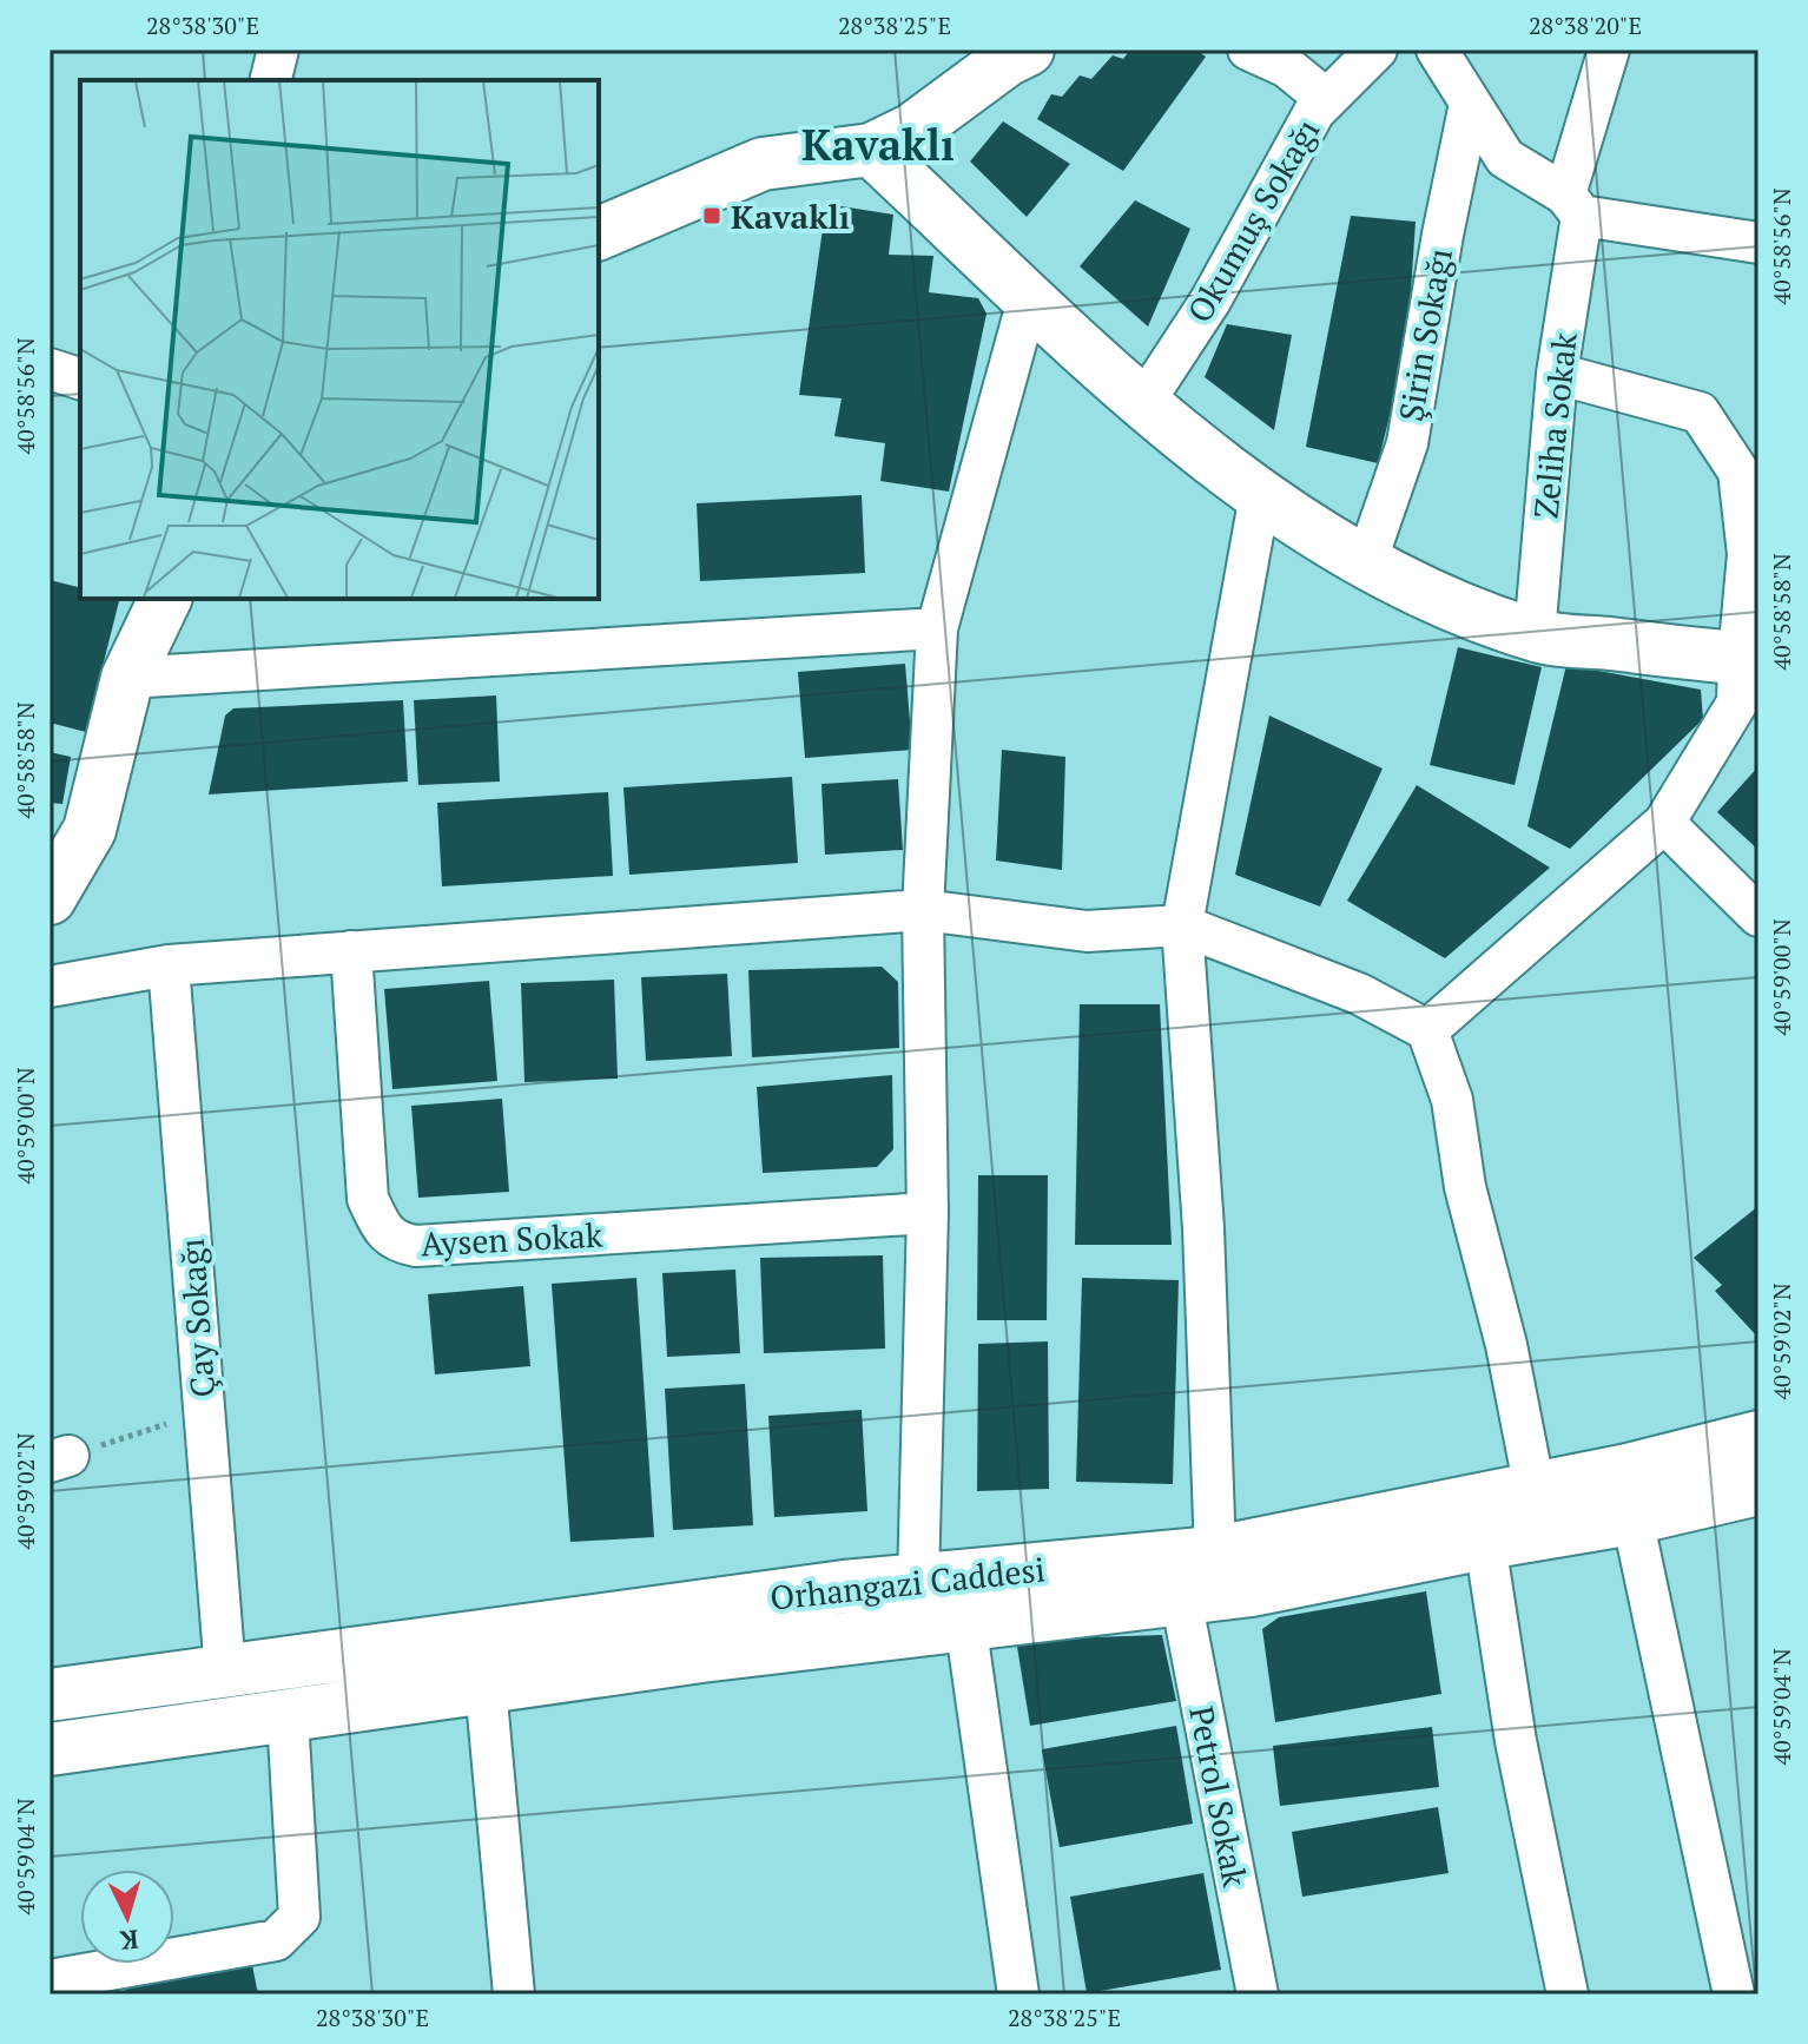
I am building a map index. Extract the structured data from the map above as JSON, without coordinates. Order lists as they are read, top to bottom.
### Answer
{
  "streets": {
    "main road": ["Orhangazi Caddesi"],
    "street": [
      "Okumuş Sokağı",
      "Şirin Sokağı",
      "Zeliha Sokak",
      "Aysen Sokak",
      "Çay Sokağı",
      "Petrol Sokak"
    ]
  },
  "crossings": [
    ["Çay Sokağı", "Orhangazi Caddesi"],
    ["Orhangazi Caddesi", "Petrol Sokak"]
  ],
  "districts": ["Kavaklı"],
  "places": {
    "transit": ["Kavaklı"]
  },
  "north": "bottom",
  "coordinates": [
    "28°38'30\"E",
    "28°38'25\"E",
    "28°38'20\"E",
    "40°58'56\"N",
    "40°58'58\"N",
    "40°59'00\"N",
    "40°59'02\"N",
    "40°59'04\"N"
  ]
}
